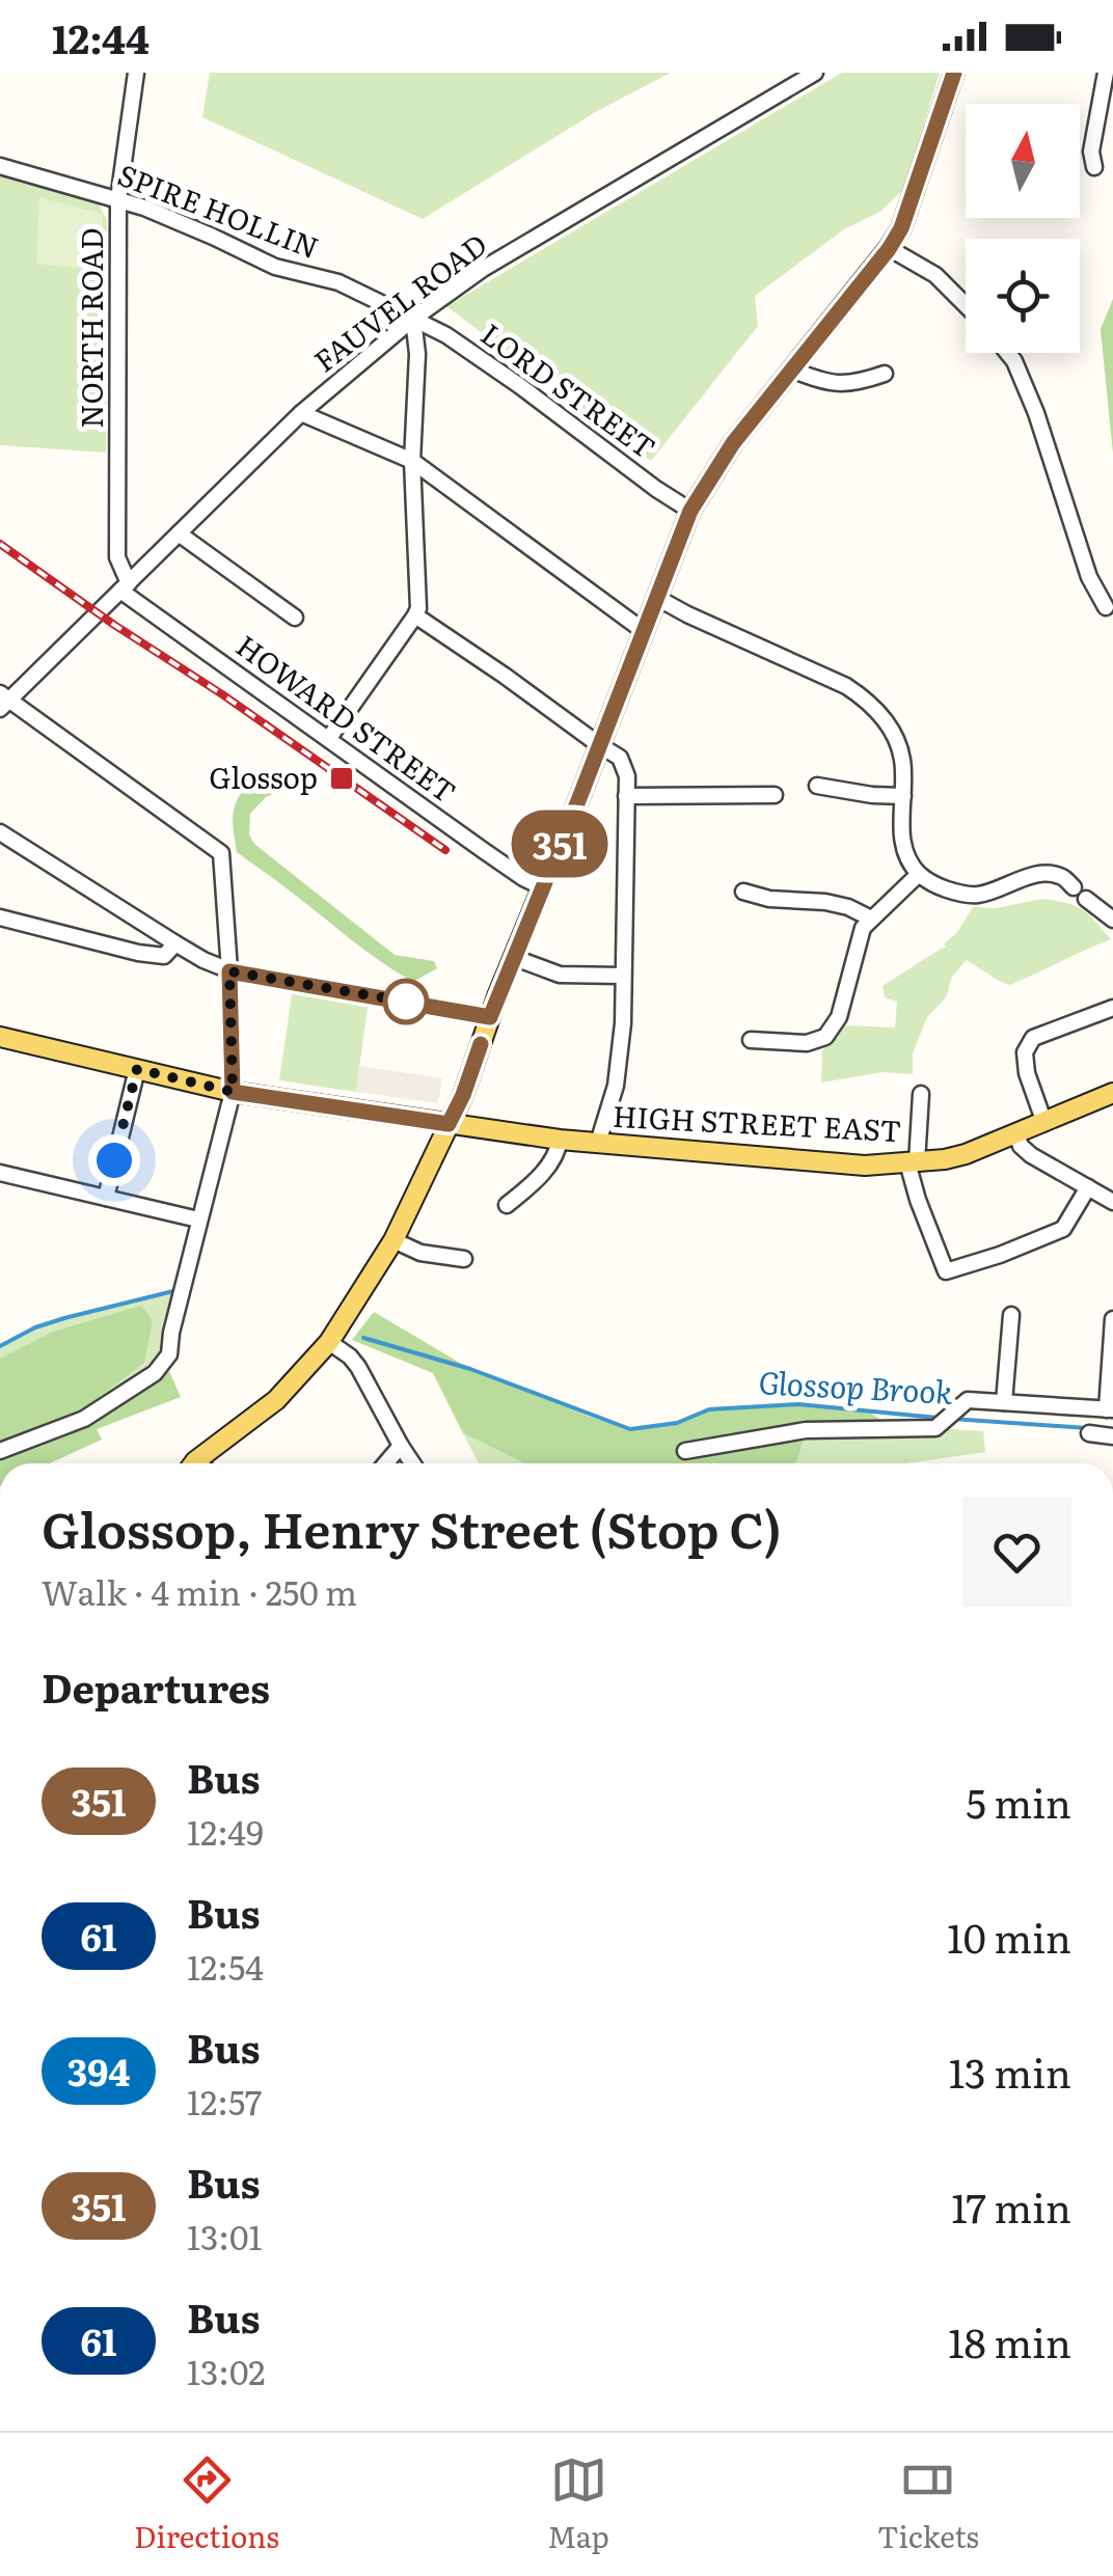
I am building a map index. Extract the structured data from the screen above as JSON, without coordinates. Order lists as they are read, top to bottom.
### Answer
{
  "streets": {
    "main road": ["HIGH STREET EAST"],
    "street": [
      "SPIRE HOLLIN",
      "FAUVEL ROAD",
      "NORTH ROAD",
      "LORD STREET",
      "HOWARD STREET"
    ]
  },
  "crossings": [
    ["SPIRE HOLLIN", "FAUVEL ROAD"],
    ["SPIRE HOLLIN", "NORTH ROAD"],
    ["SPIRE HOLLIN", "LORD STREET"],
    ["FAUVEL ROAD", "NORTH ROAD"],
    ["FAUVEL ROAD", "LORD STREET"],
    ["FAUVEL ROAD", "HOWARD STREET"],
    ["NORTH ROAD", "HOWARD STREET"]
  ],
  "water": ["Glossop Brook"],
  "places": {
    "transit": ["Glossop"]
  },
  "lines": ["bus line 351"],
  "north": "top",
  "page": {
    "status": "12:44",
    "on_map": "351",
    "heading": [
      ["Glossop, Henry Street (Stop C)", "Walk · 4 min · 250 m"],
      "Departures"
    ],
    "list": [
      {
        "mark": "351",
        "name": "Bus",
        "note": "12:49",
        "value": "5 min"
      },
      {
        "mark": "61",
        "name": "Bus",
        "note": "12:54",
        "value": "10 min"
      },
      {
        "mark": "394",
        "name": "Bus",
        "note": "12:57",
        "value": "13 min"
      },
      {
        "mark": "351",
        "name": "Bus",
        "note": "13:01",
        "value": "17 min"
      },
      {
        "mark": "61",
        "name": "Bus",
        "note": "13:02",
        "value": "18 min"
      }
    ],
    "tabs": ["Directions", "Map", "Tickets"]
  }
}
